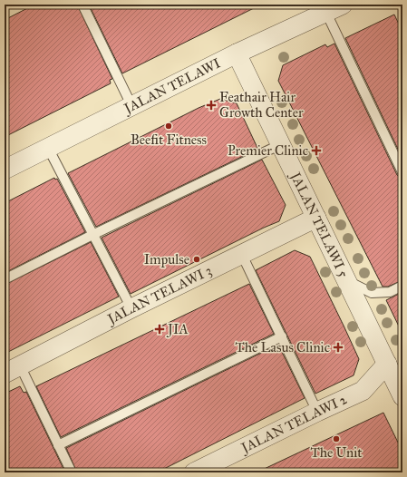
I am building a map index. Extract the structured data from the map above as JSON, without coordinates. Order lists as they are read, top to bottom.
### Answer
{
  "streets": {
    "street": [
      "JALAN TELAWI",
      "JALAN TELAWI 5",
      "JALAN TELAWI 3",
      "JALAN TELAWI 2"
    ]
  },
  "crossings": [
    ["JALAN TELAWI", "JALAN TELAWI 5"],
    ["JALAN TELAWI 5", "JALAN TELAWI 3"],
    ["JALAN TELAWI 5", "JALAN TELAWI 2"]
  ],
  "places": {
    "health": [
      "Feathair Hair Growth Center",
      "Premier Clinic",
      "JIA",
      "The Lasus Clinic"
    ],
    "other": ["Beefit Fitness", "Impulse", "The Unit"]
  }
}
